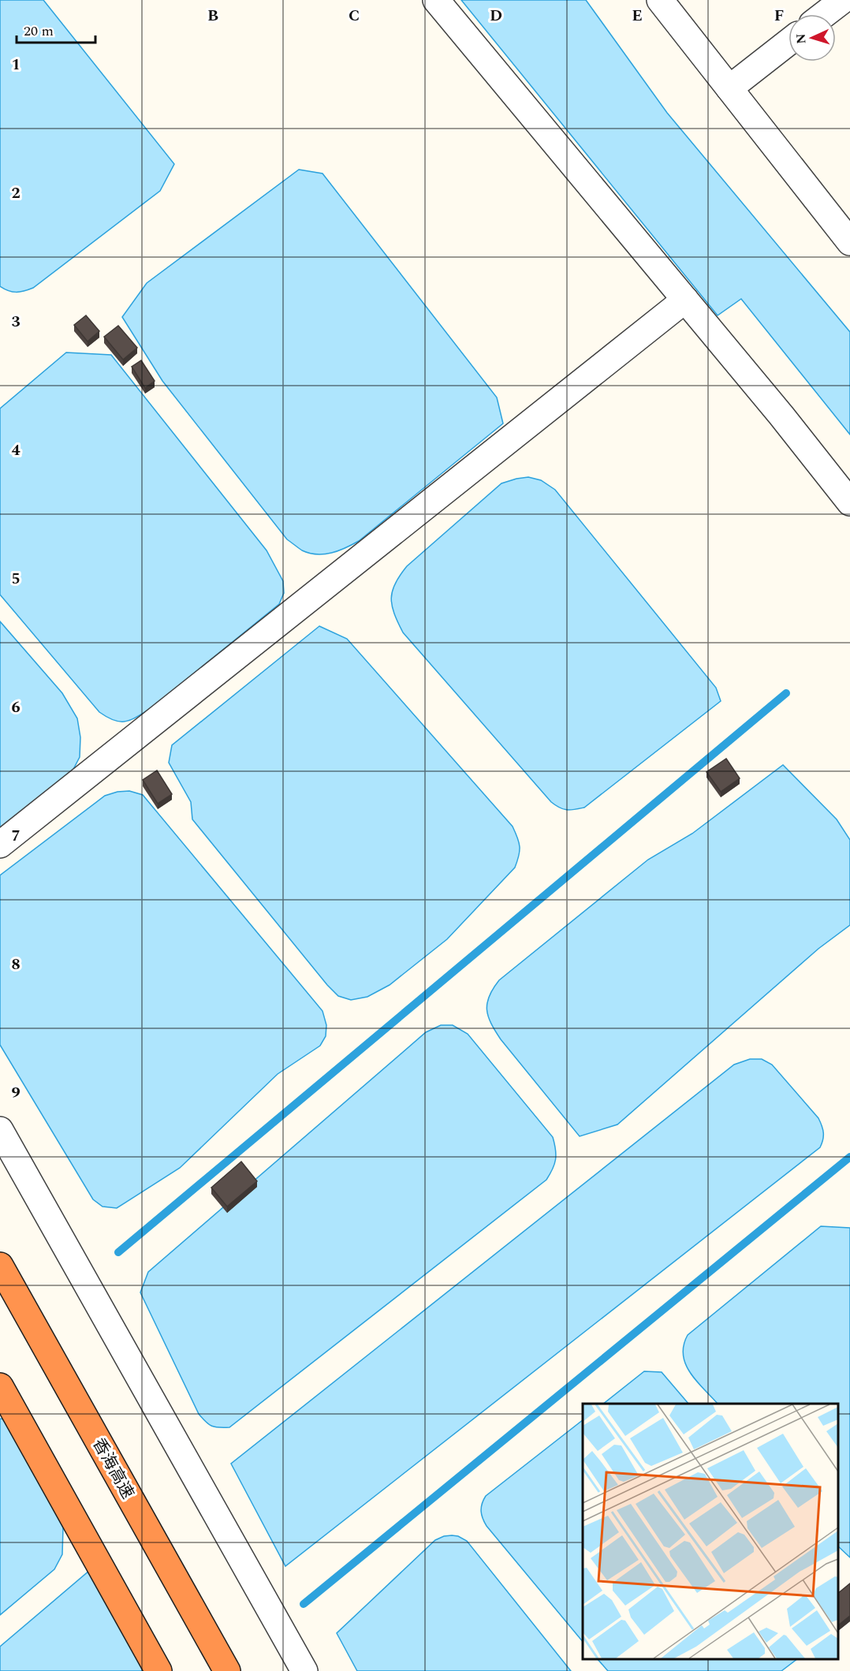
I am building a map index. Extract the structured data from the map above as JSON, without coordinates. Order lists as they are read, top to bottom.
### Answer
{
  "streets": {
    "highway": ["香海高速"]
  },
  "scale_bar": "20 m",
  "north": "left",
  "grid": {
    "columns": [
      "B",
      "C",
      "D",
      "E",
      "F"
    ],
    "rows": [
      "1",
      "2",
      "3",
      "4",
      "5",
      "6",
      "7",
      "8",
      "9"
    ]
  }
}
